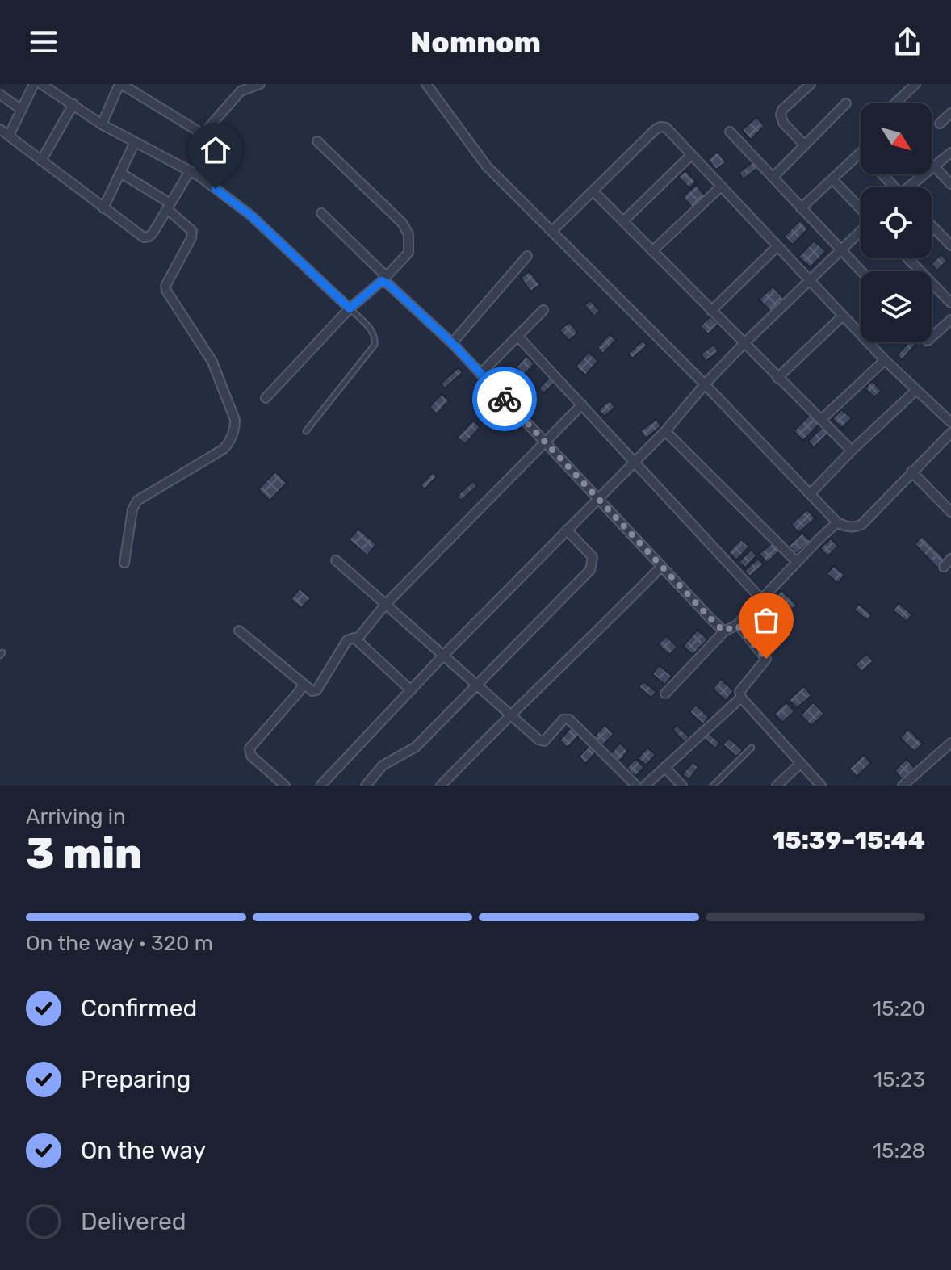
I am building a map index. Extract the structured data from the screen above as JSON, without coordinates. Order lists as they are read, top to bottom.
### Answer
{
  "north": "bottom right",
  "page": {
    "header": "Nomnom",
    "heading": ["3 min", "Arriving in", "15:39–15:44"],
    "bar": "On the way · 320 m",
    "list": [
      ["Confirmed", "15:20"],
      ["Preparing", "15:23"],
      ["On the way", "15:28"],
      "Delivered"
    ]
  }
}
